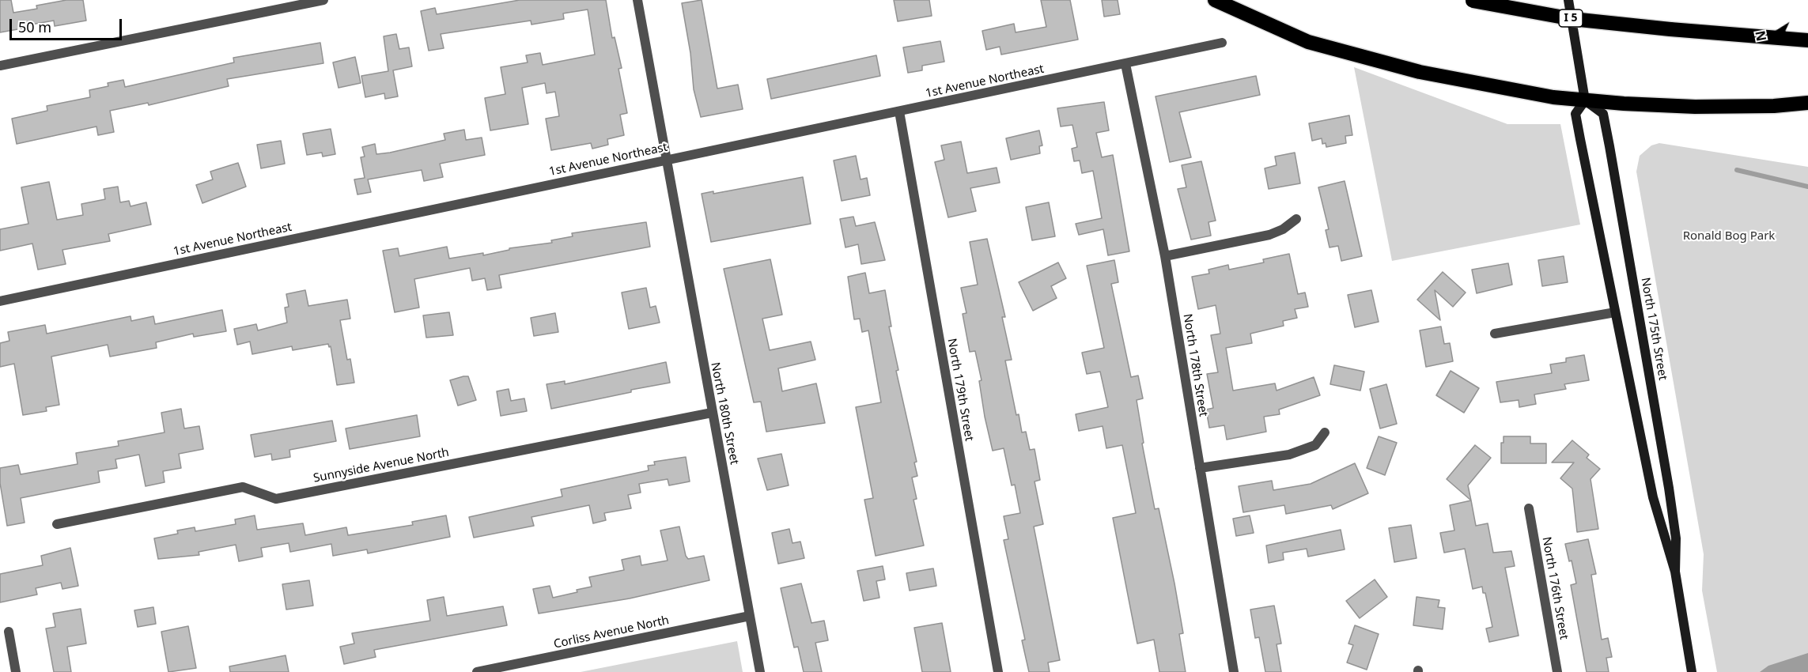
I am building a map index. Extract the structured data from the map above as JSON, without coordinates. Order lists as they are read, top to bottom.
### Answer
{
  "streets": {
    "highway": ["I 5"],
    "main road": ["North 175th Street"],
    "street": [
      "1st Avenue Northeast",
      "North 178th Street",
      "North 179th Street",
      "North 180th Street",
      "Sunnyside Avenue North",
      "North 176th Street",
      "Corliss Avenue North"
    ]
  },
  "crossings": [
    ["1st Avenue Northeast", "North 178th Street"],
    ["1st Avenue Northeast", "North 179th Street"],
    ["1st Avenue Northeast", "North 180th Street"],
    ["North 180th Street", "Sunnyside Avenue North"],
    ["North 180th Street", "Corliss Avenue North"]
  ],
  "parks": ["Ronald Bog Park"],
  "scale_bar": "50 m",
  "north": "left"
}
